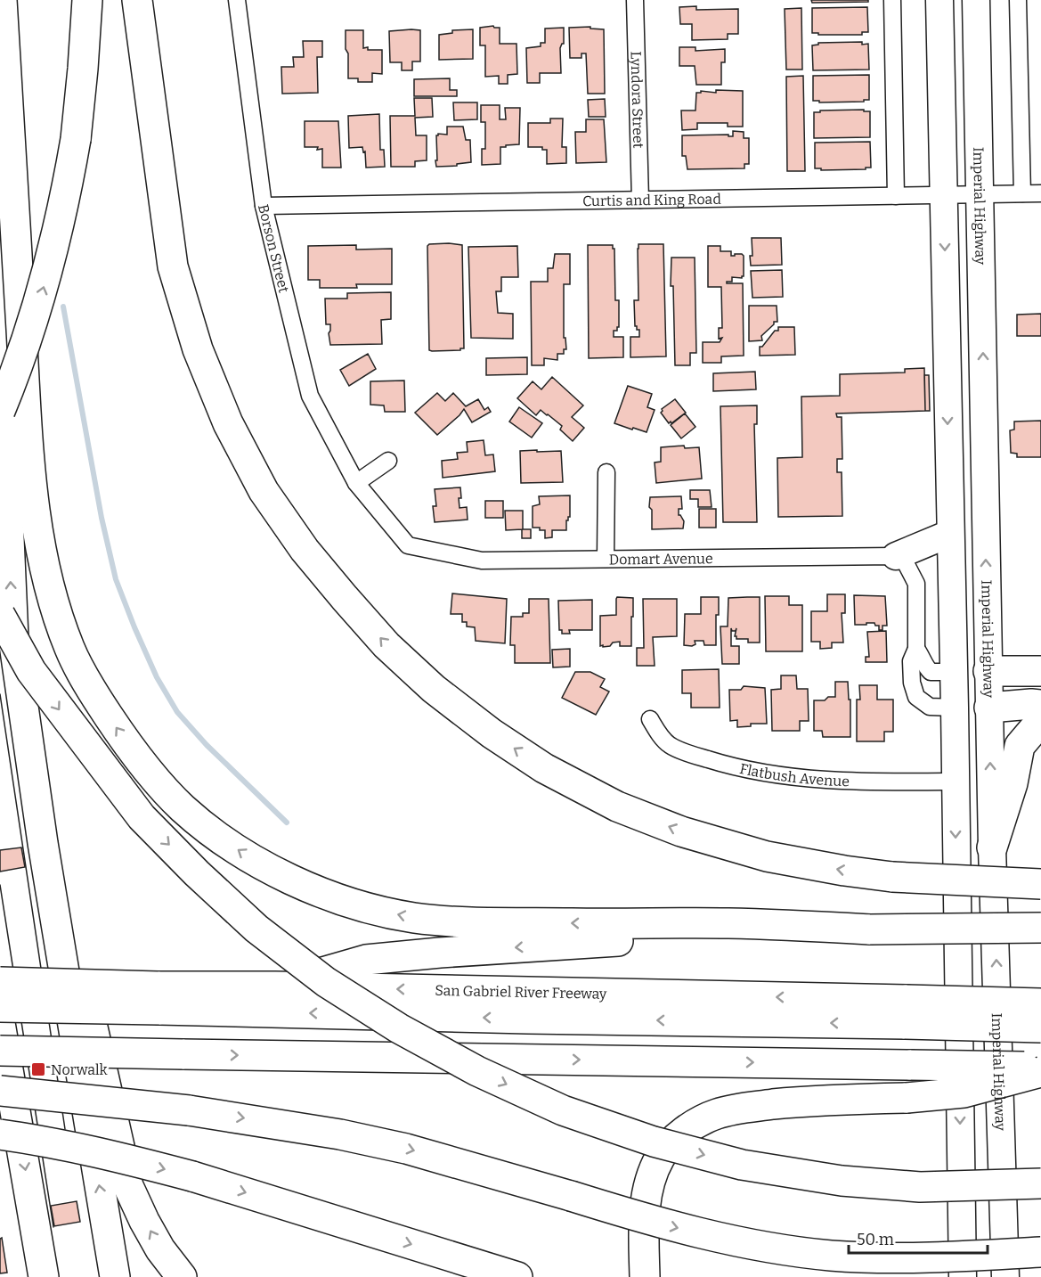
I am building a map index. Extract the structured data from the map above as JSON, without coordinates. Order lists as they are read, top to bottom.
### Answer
{
  "streets": {
    "highway": ["San Gabriel River Freeway"],
    "main road": ["Imperial Highway"],
    "street": [
      "Lyndora Street",
      "Curtis and King Road",
      "Borson Street",
      "Domart Avenue",
      "Flatbush Avenue"
    ]
  },
  "crossings": [
    ["Lyndora Street", "Curtis and King Road"],
    ["Curtis and King Road", "Imperial Highway"],
    ["Curtis and King Road", "Borson Street"],
    ["Borson Street", "Domart Avenue"]
  ],
  "places": {
    "transit": ["Norwalk"]
  },
  "scale_bar": "50 m"
}
